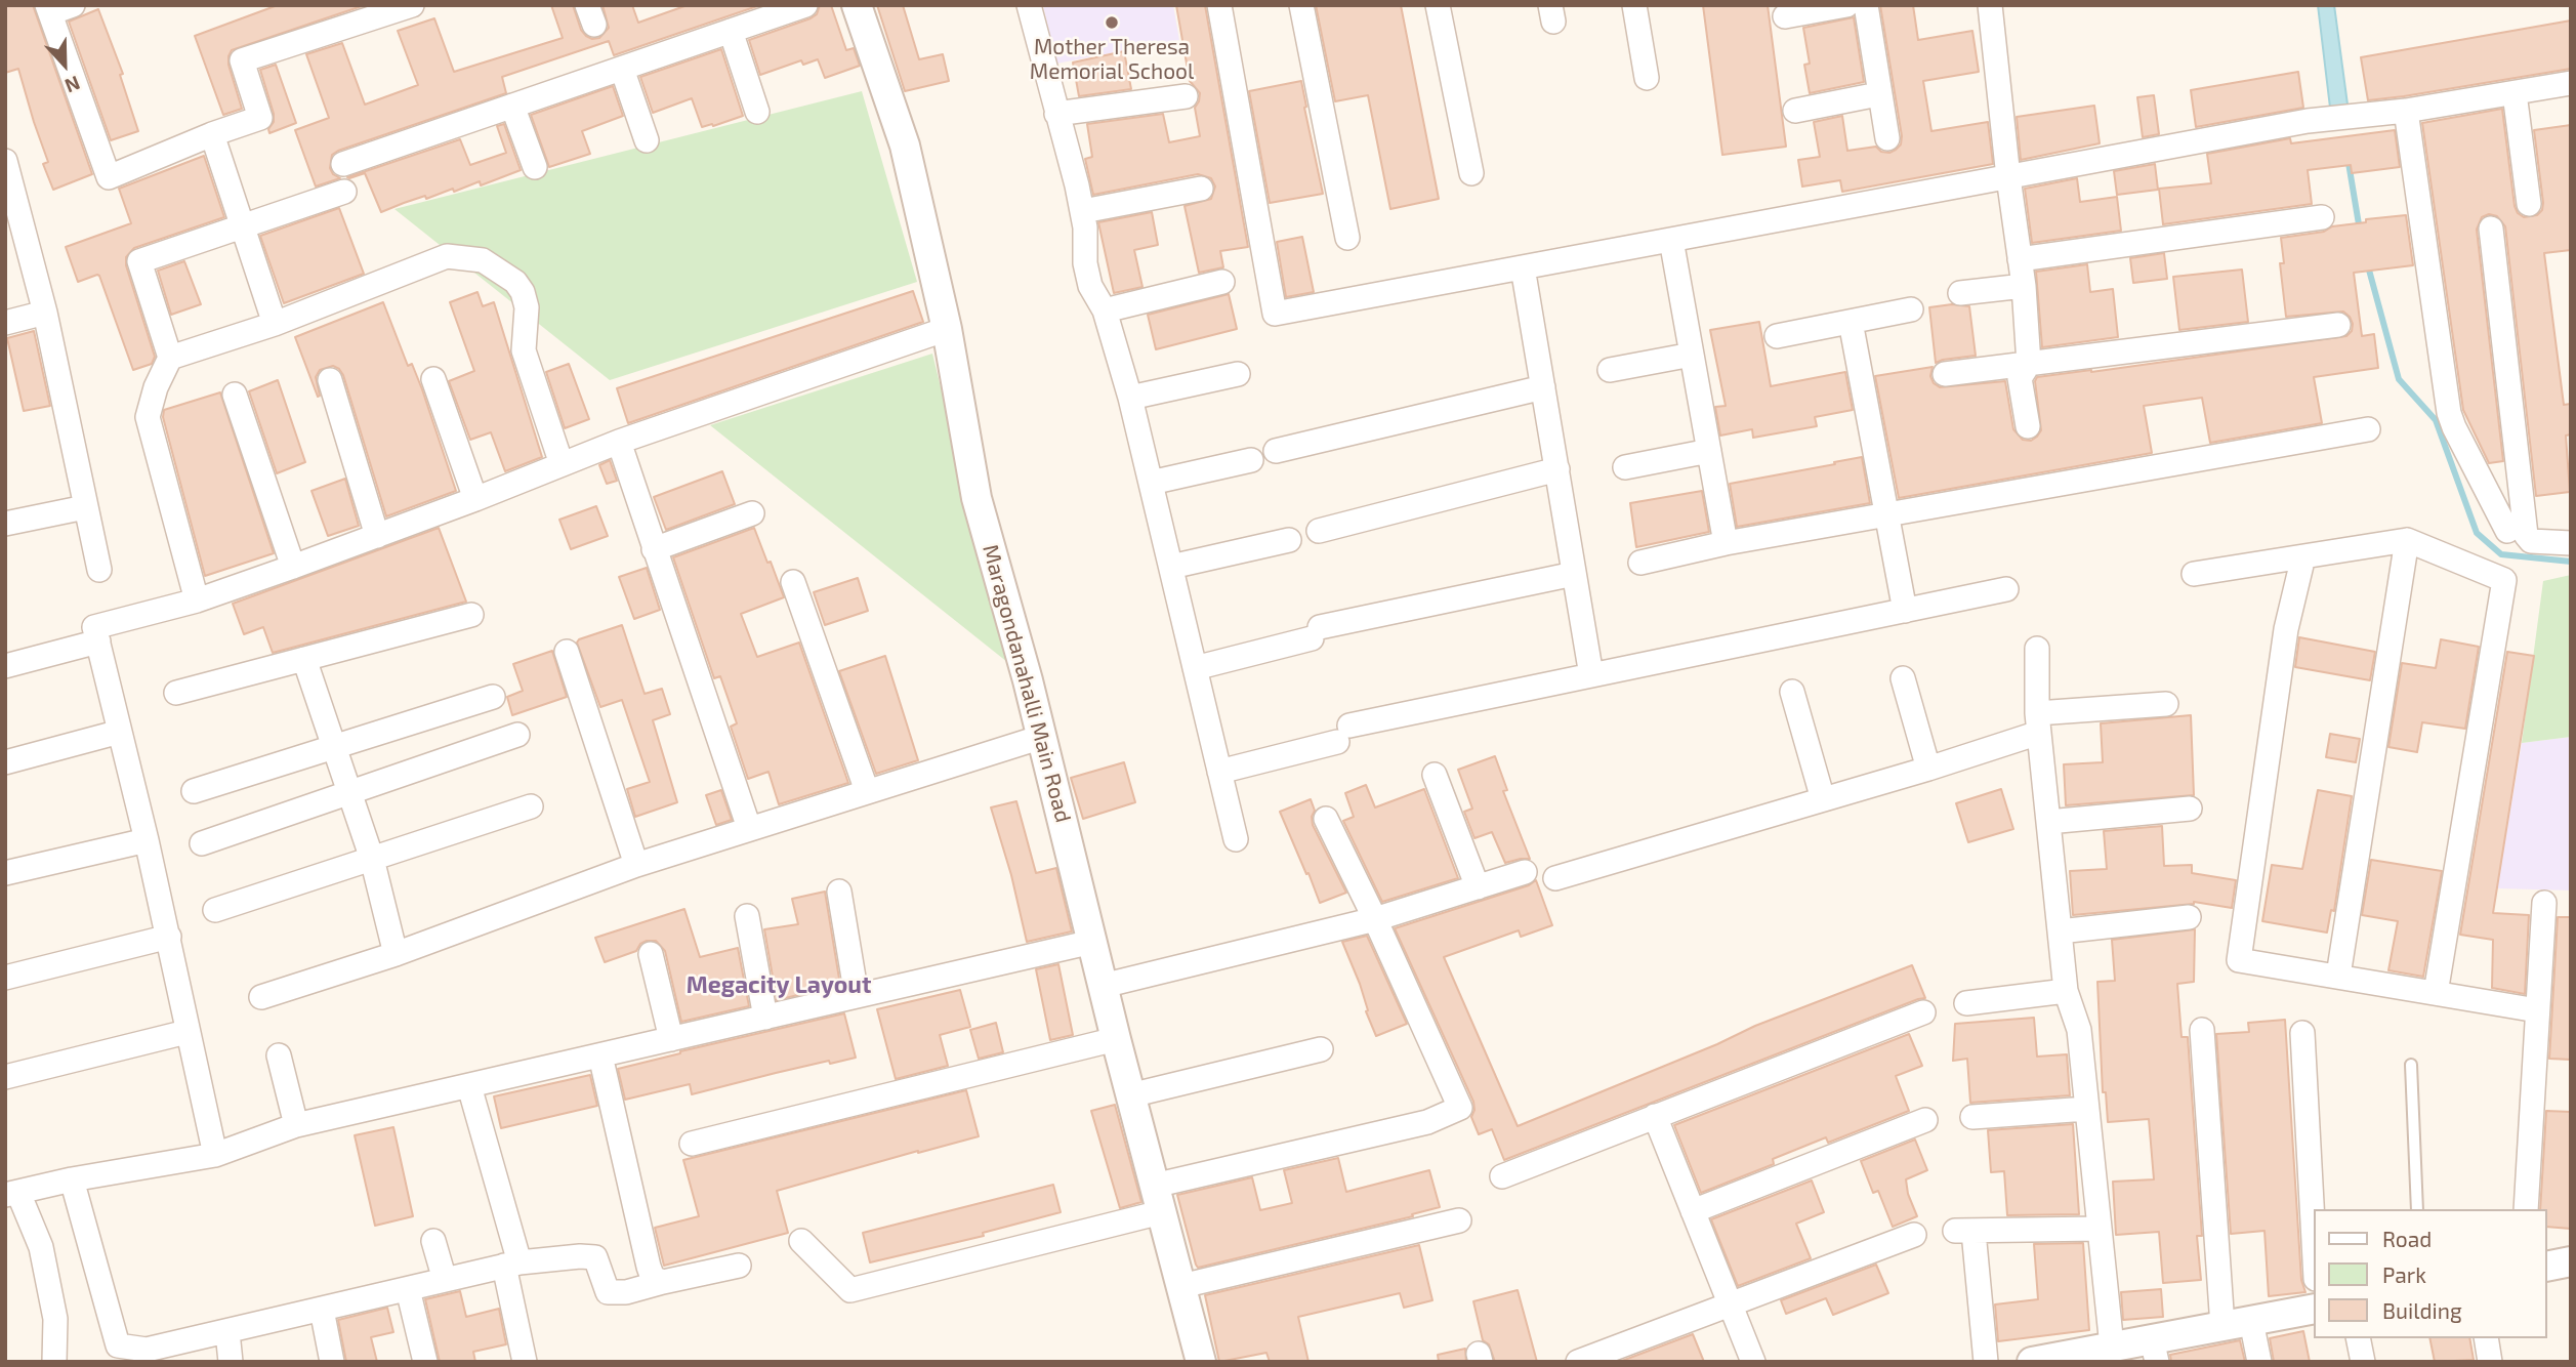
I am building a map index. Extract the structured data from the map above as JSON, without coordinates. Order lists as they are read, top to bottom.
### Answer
{
  "streets": {
    "street": ["Maragondanahalli Main Road"]
  },
  "districts": ["Megacity Layout"],
  "places": ["Mother Theresa Memorial School"],
  "legend": ["Road", "Park", "Building"],
  "north": "bottom"
}
